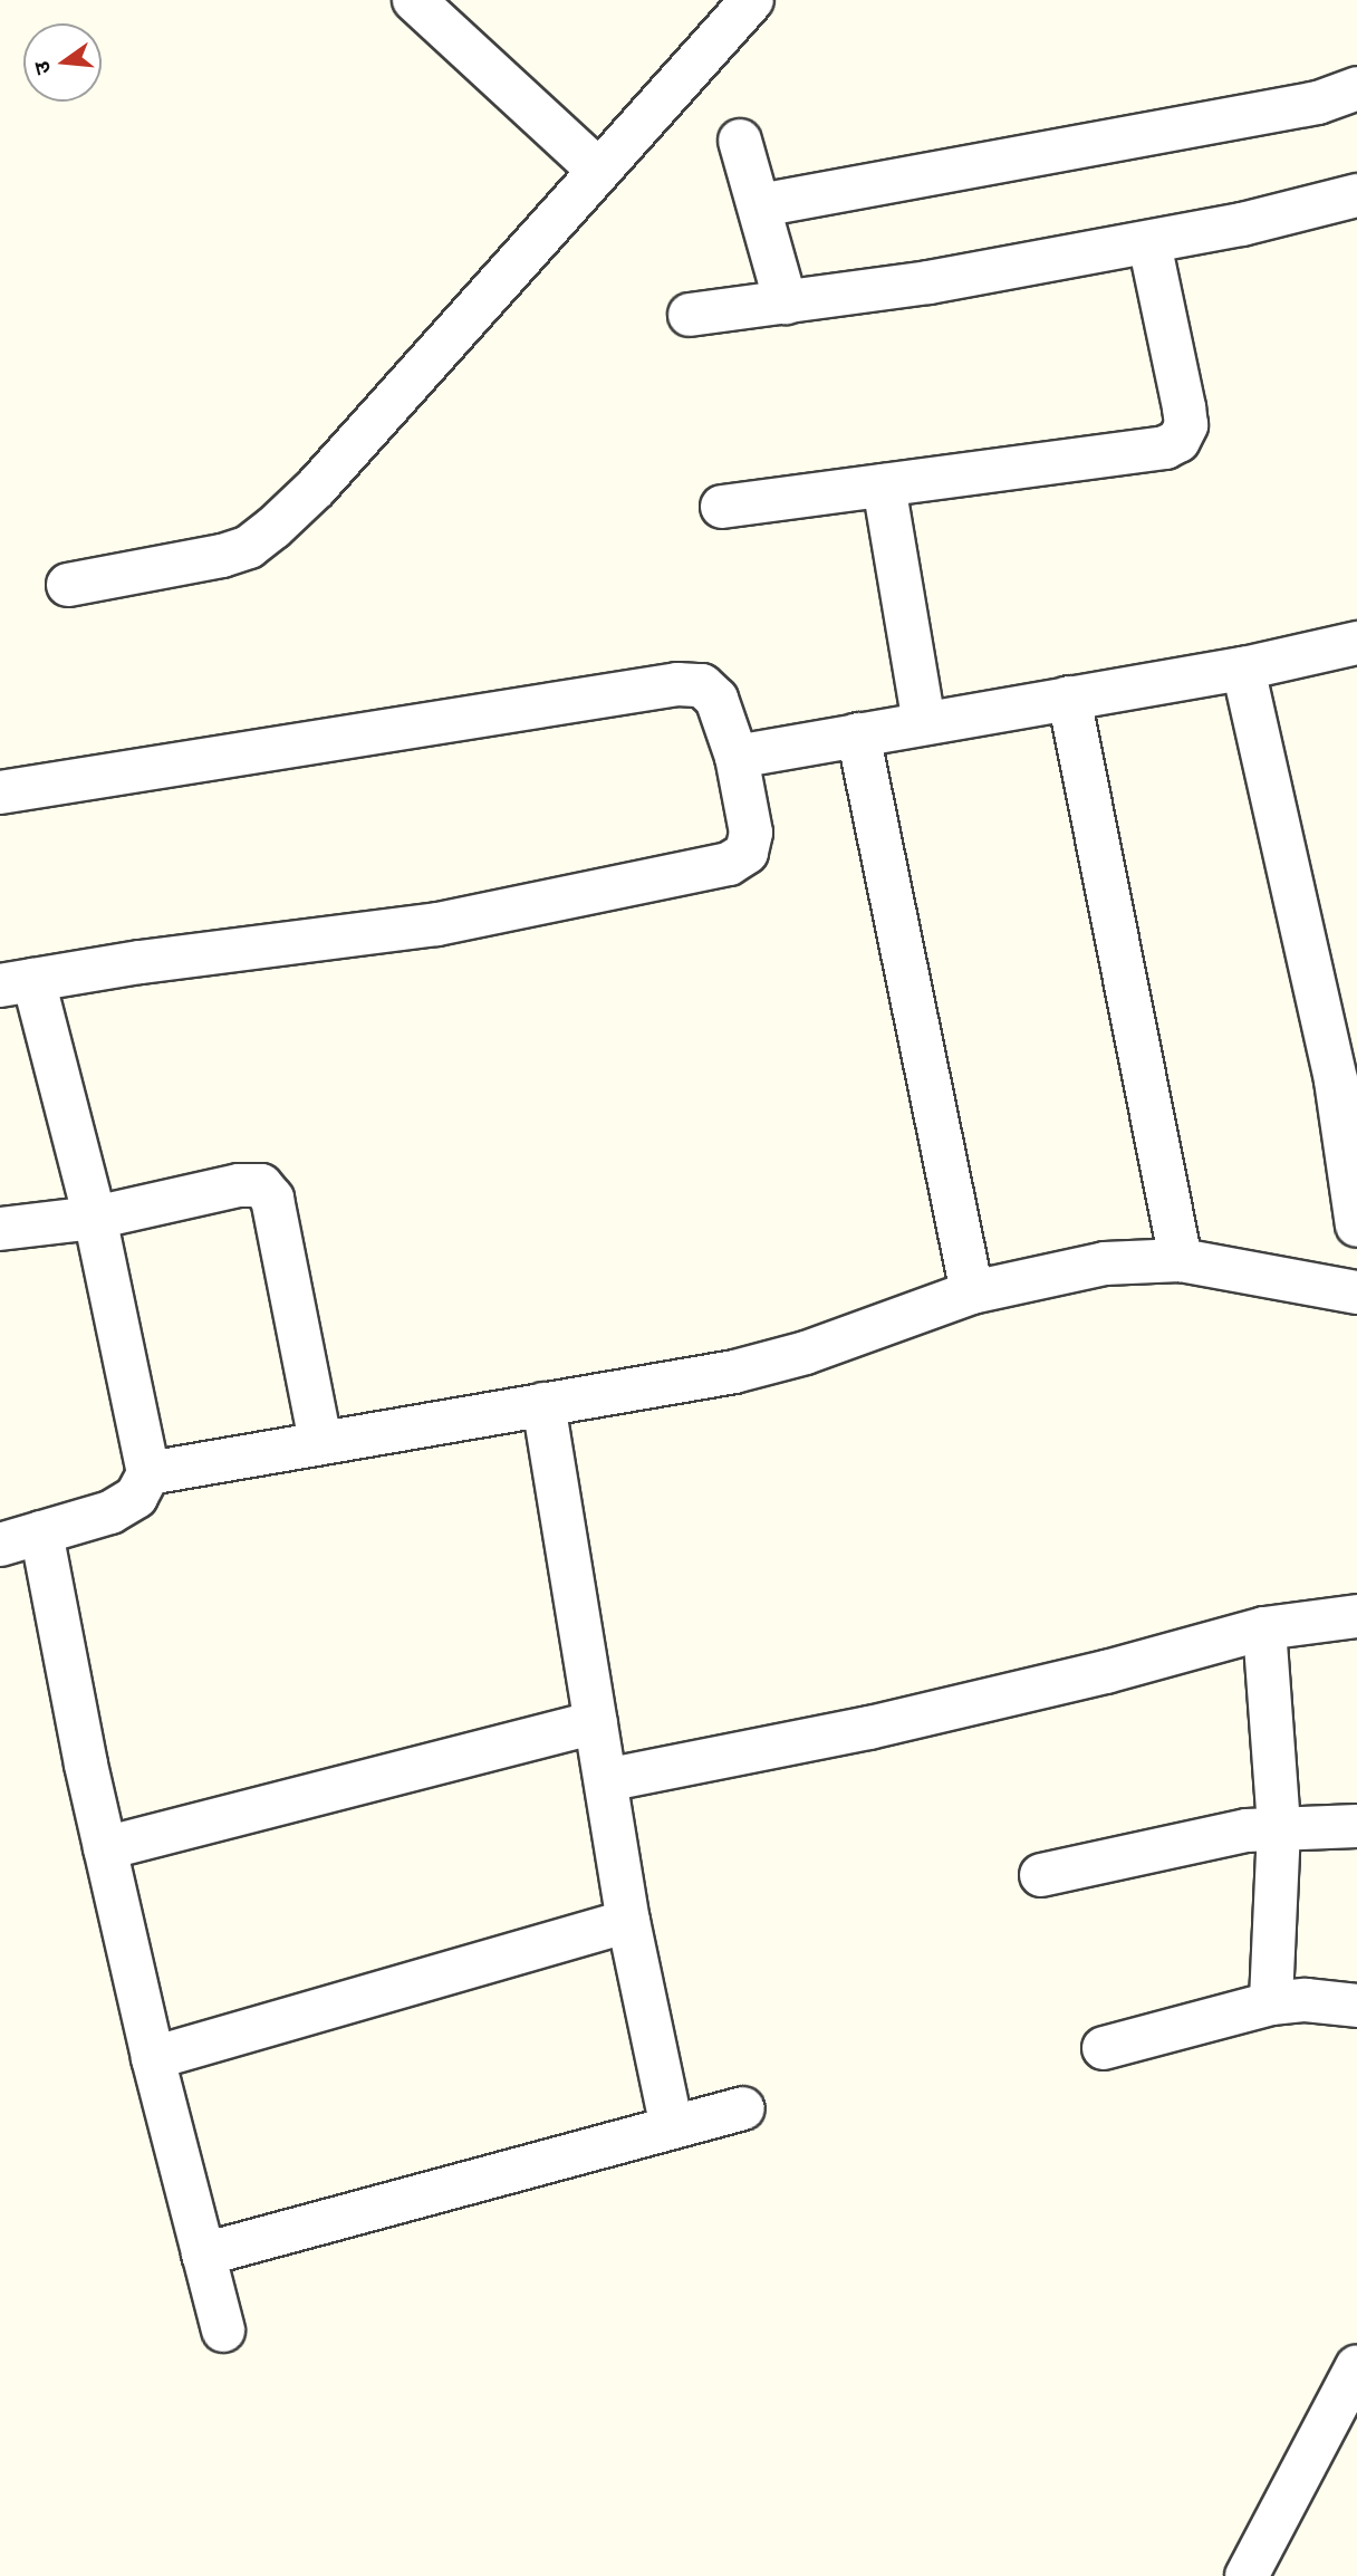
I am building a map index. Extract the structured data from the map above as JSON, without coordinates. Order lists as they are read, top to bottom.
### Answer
{
  "north": "left"
}
